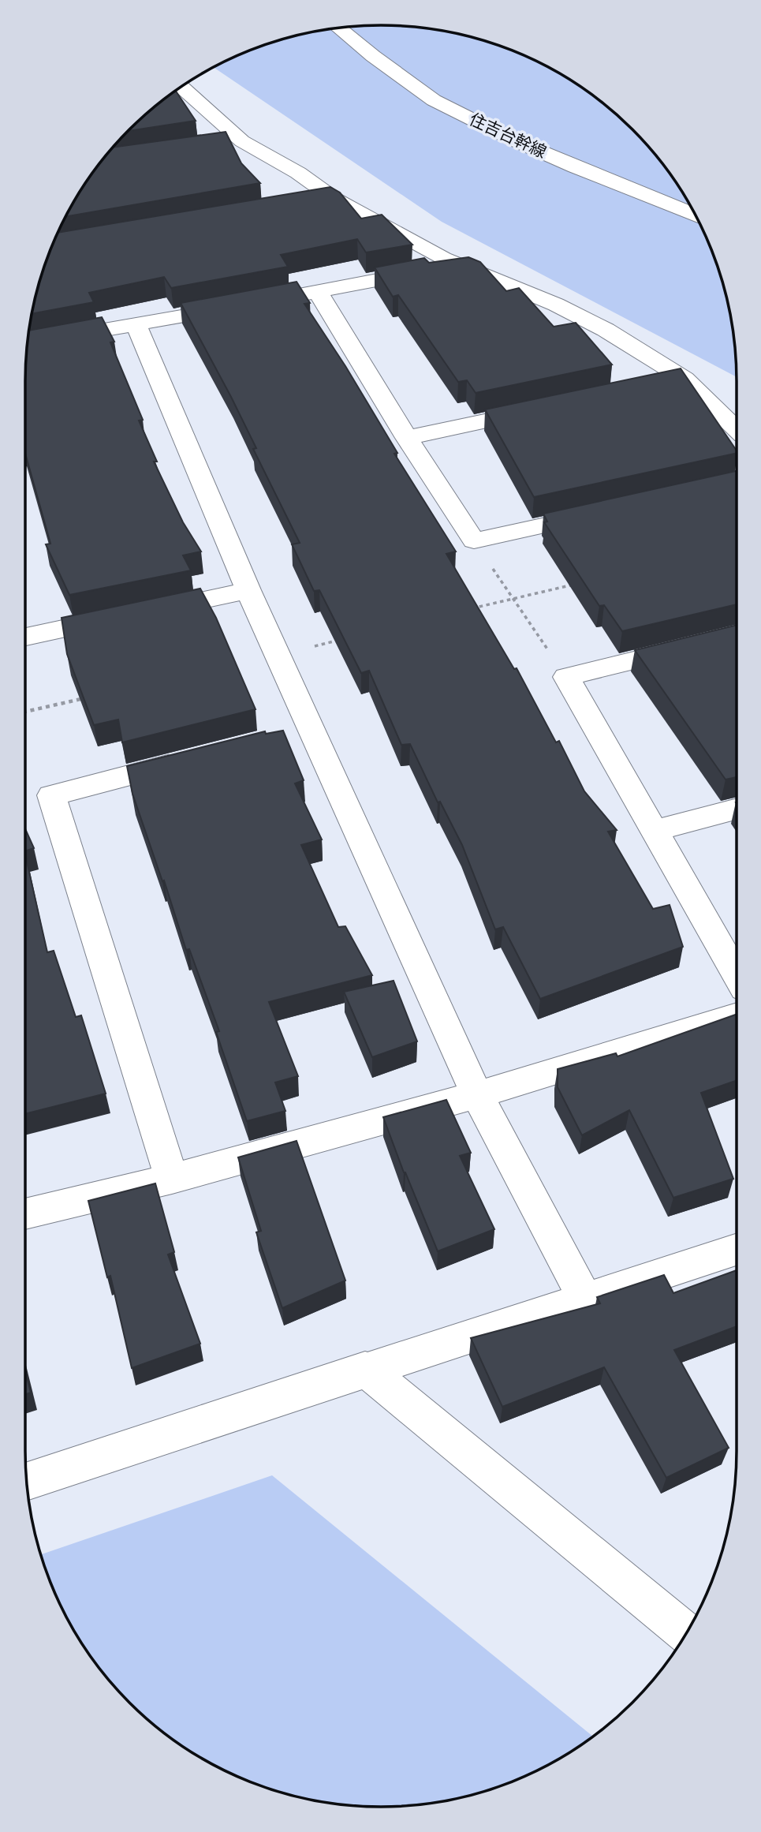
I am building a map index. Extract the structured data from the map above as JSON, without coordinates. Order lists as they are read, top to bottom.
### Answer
{
  "streets": {
    "street": ["住吉台幹線"]
  }
}
